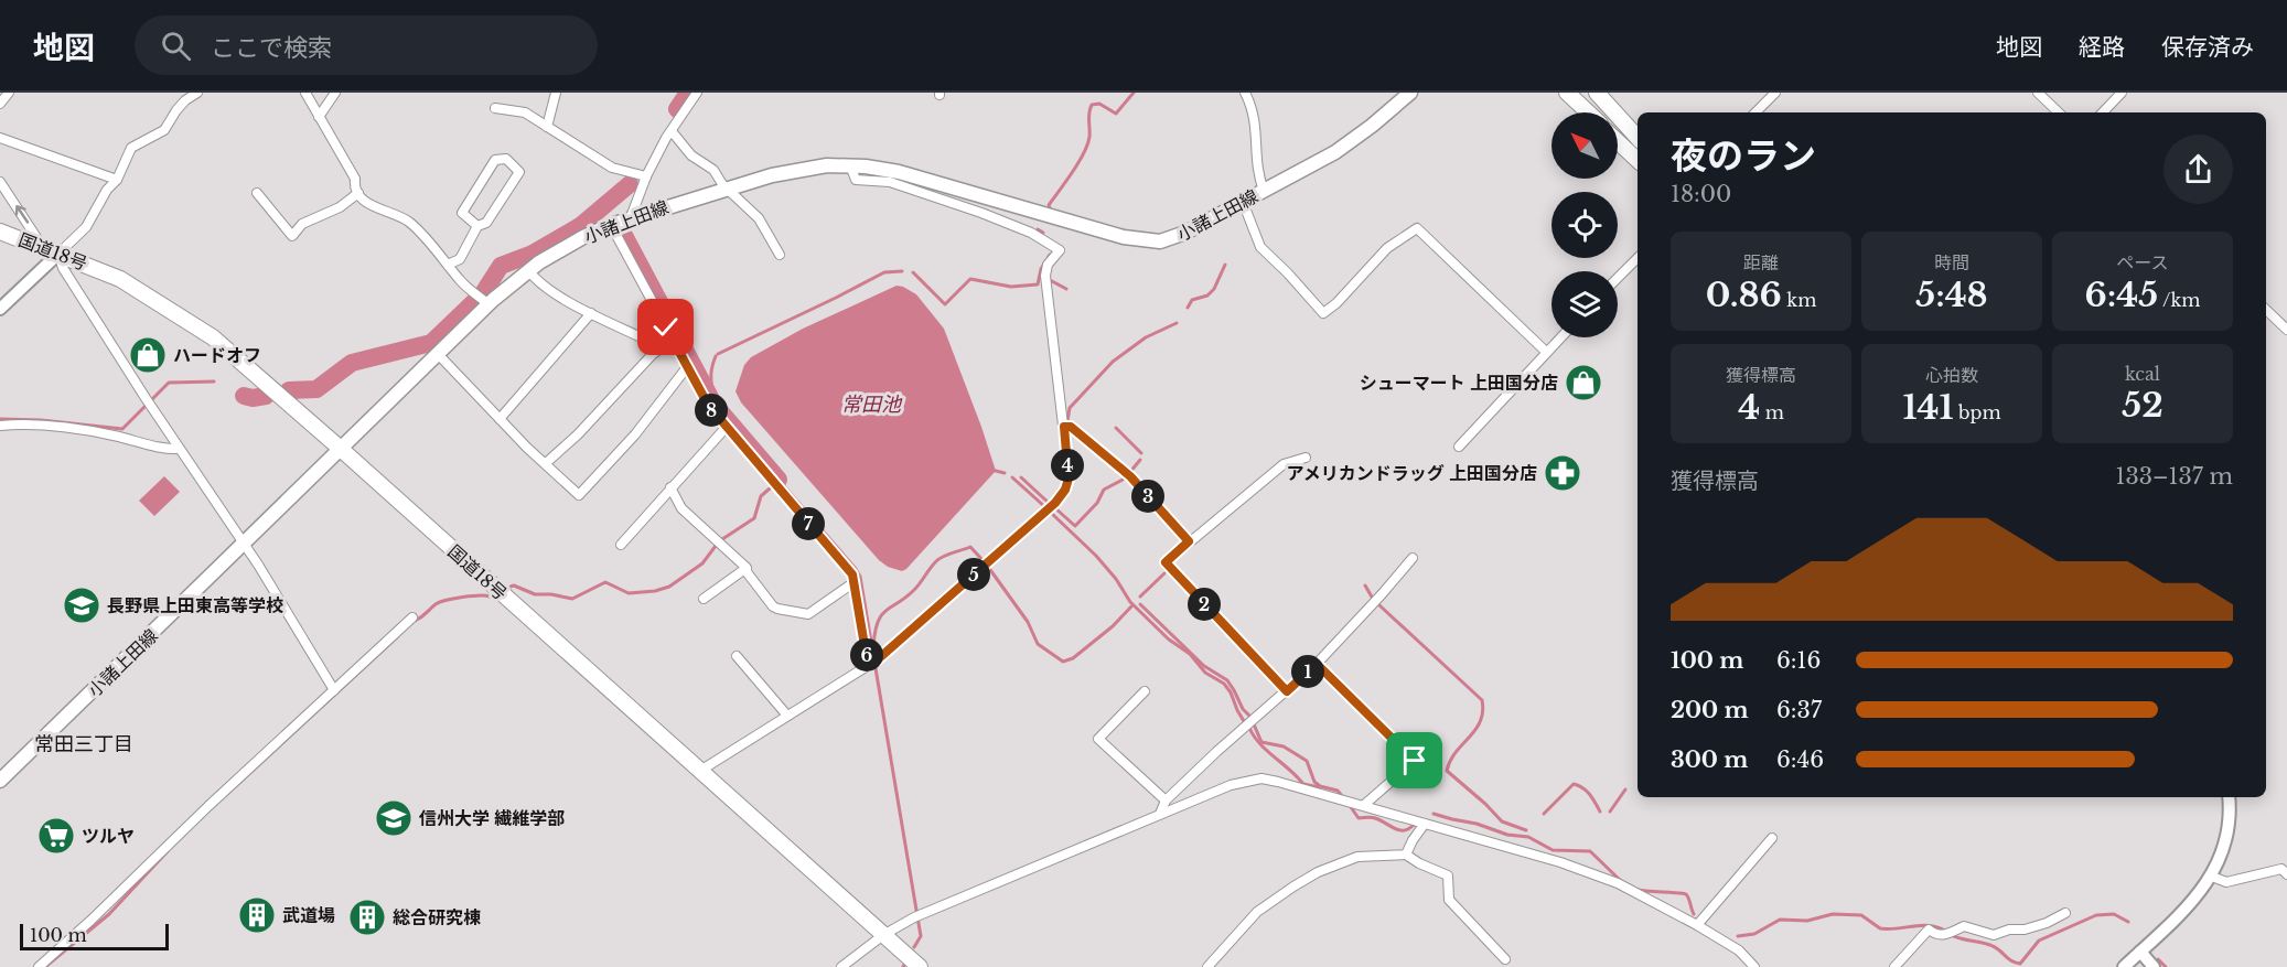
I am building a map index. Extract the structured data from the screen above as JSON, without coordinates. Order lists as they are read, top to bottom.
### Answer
{
  "streets": {
    "highway": ["国道18号"],
    "main road": ["小諸上田線"]
  },
  "crossings": [
    ["小諸上田線", "国道18号"]
  ],
  "districts": ["常田三丁目"],
  "water": ["常田池"],
  "places": {
    "shop": ["ハードオフ", "シューマート 上田国分店"],
    "pharmacy": ["アメリカンドラッグ 上田国分店"],
    "school or university": ["長野県上田東高等学校", "信州大学 繊維学部"],
    "supermarket": ["ツルヤ"],
    "building": ["武道場", "総合研究棟"]
  },
  "scale_bar": "100 m",
  "north": "top left",
  "page": {
    "header": "地図",
    "search": "ここで検索",
    "nav": ["地図", "経路", "保存済み"],
    "heading": ["夜のラン", "18:00"],
    "stats": [
      ["距離", "0.86 km"],
      ["時間", "5:48"],
      ["ペース", "6:45 /km"],
      ["獲得標高", "4 m"],
      ["心拍数", "141 bpm"],
      ["kcal", "52"]
    ],
    "pins": [
      "8",
      "4",
      "3",
      "7",
      "5",
      "2",
      "6",
      "1"
    ],
    "chart": ["獲得標高", "133–137 m"],
    "list": [
      {
        "name": "100 m",
        "note": "6:16"
      },
      {
        "name": "200 m",
        "note": "6:37"
      },
      {
        "name": "300 m",
        "note": "6:46"
      }
    ],
    "scale": "100 m"
  }
}
